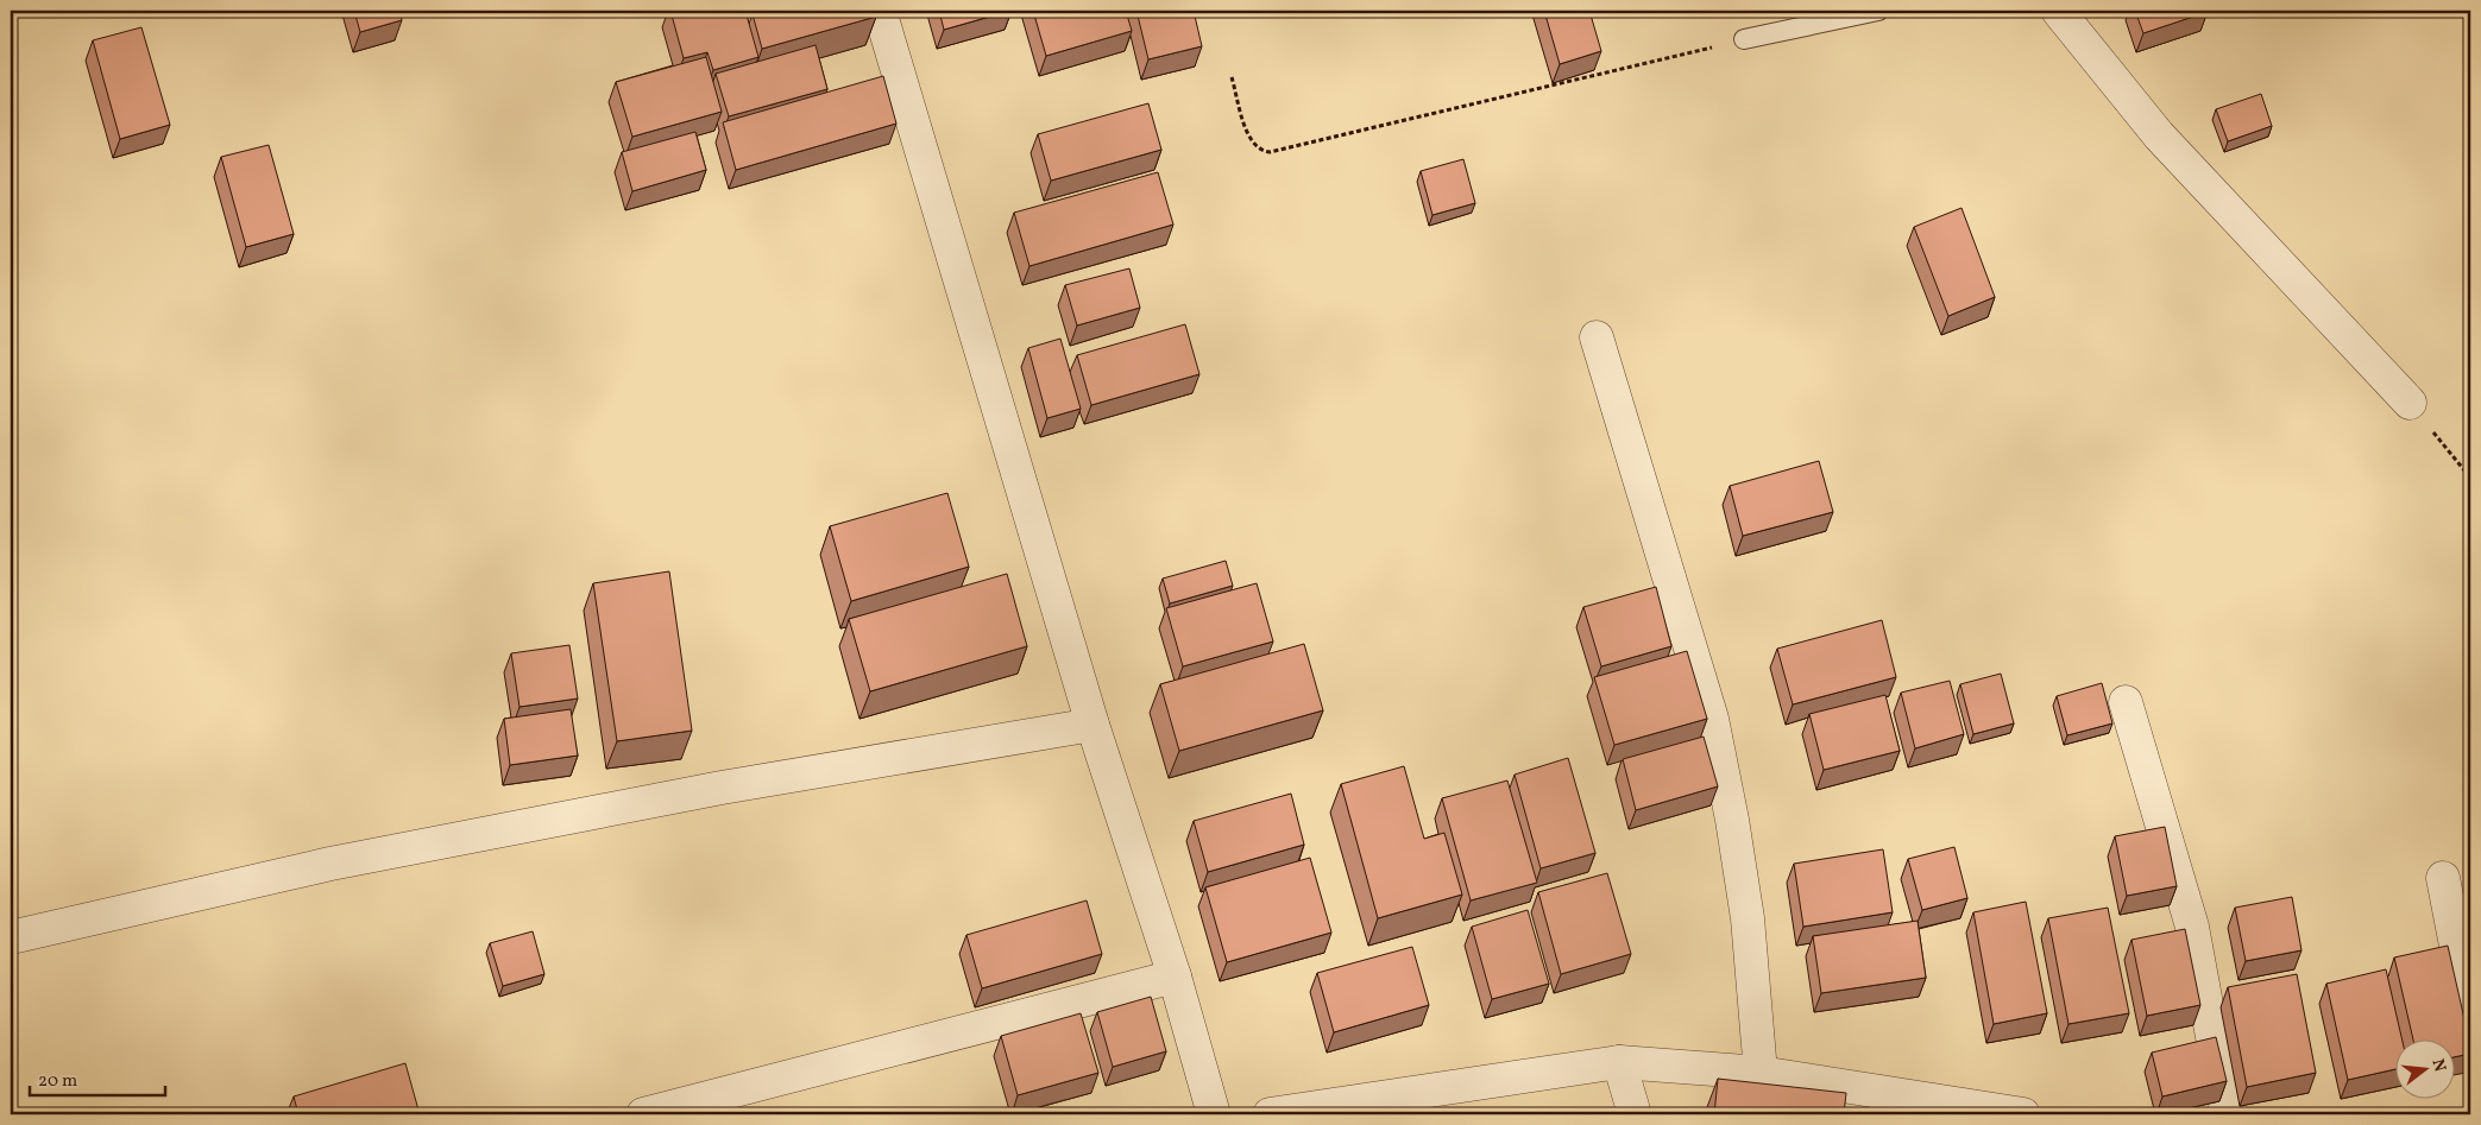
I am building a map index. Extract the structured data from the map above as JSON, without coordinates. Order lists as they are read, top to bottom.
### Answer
{
  "scale_bar": "20 m",
  "north": "right"
}
